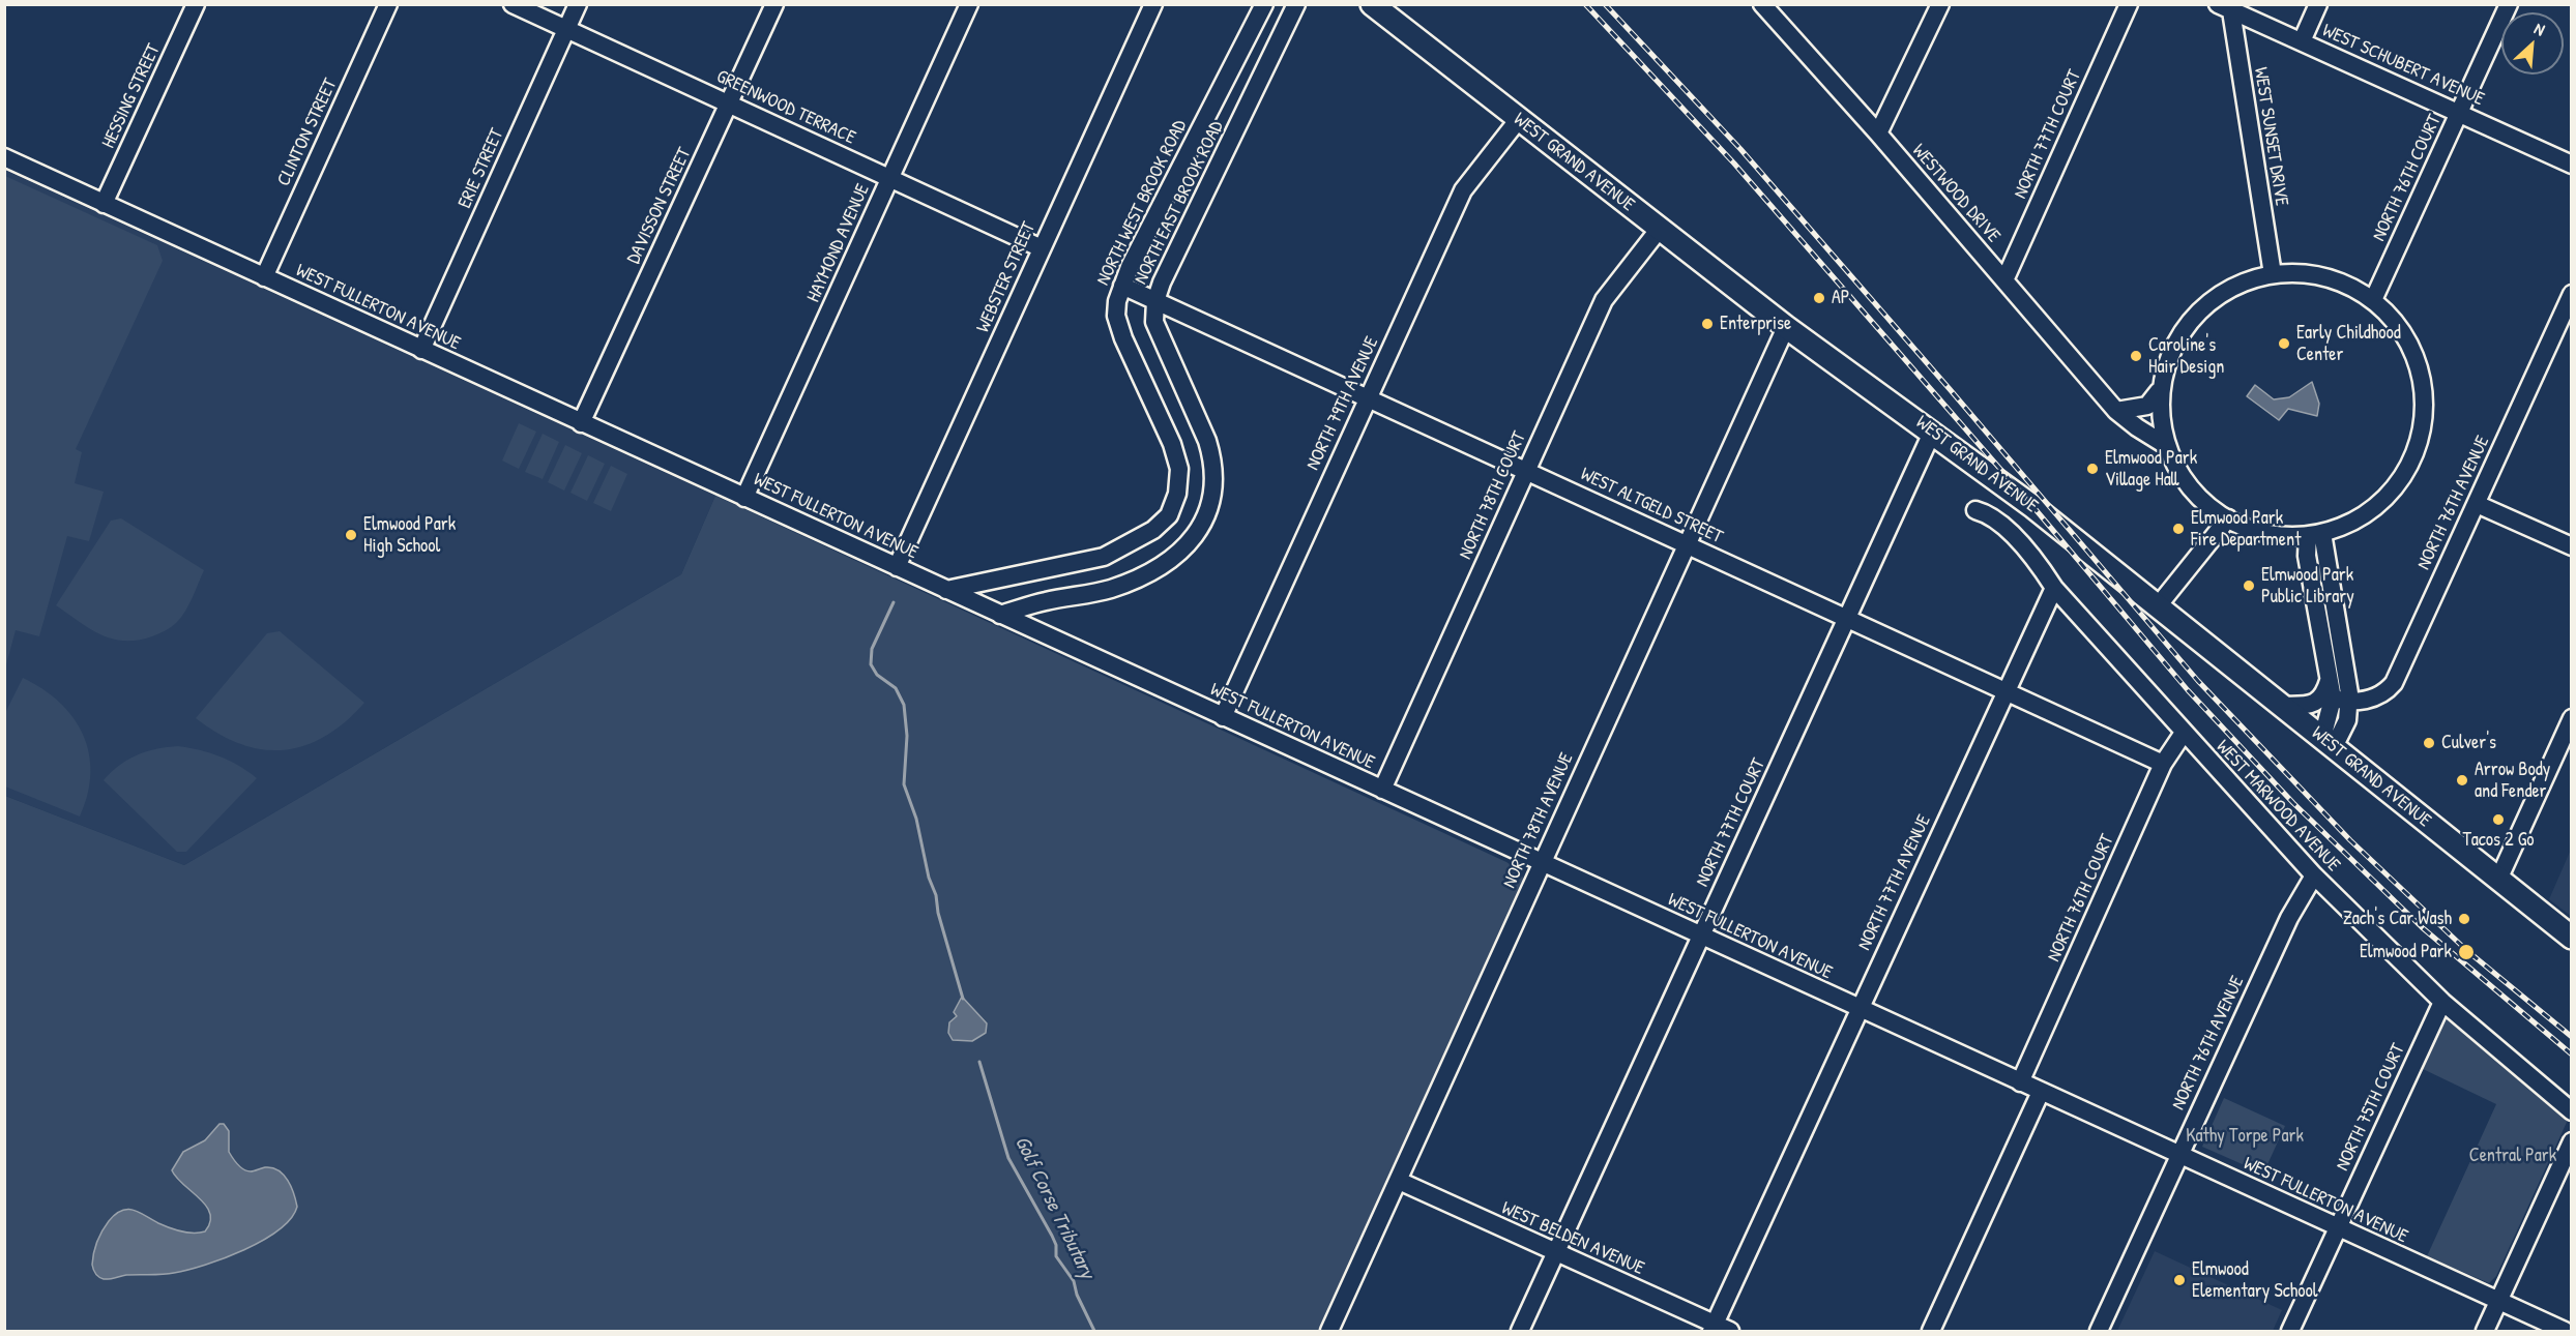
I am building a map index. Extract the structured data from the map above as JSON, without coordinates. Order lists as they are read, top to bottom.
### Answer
{
  "streets": {
    "main road": ["WEST GRAND AVENUE"],
    "street": [
      "WEST SCHUBERT AVENUE",
      "HESSING STREET",
      "GREENWOOD TERRACE",
      "CLINTON STREET",
      "NORTH 77TH COURT",
      "WEST SUNSET DRIVE",
      "ERIE STREET",
      "NORTH 76TH COURT",
      "WESTWOOD DRIVE",
      "NORTH WEST BROOK ROAD",
      "NORTH EAST BROOK ROAD",
      "DAVISSON STREET",
      "HAYMOND AVENUE",
      "WEBSTER STREET",
      "WEST FULLERTON AVENUE",
      "NORTH 79TH AVENUE",
      "NORTH 78TH COURT",
      "NORTH 76TH AVENUE",
      "WEST ALTGELD STREET",
      "WEST MARWOOD AVENUE",
      "NORTH 78TH AVENUE",
      "NORTH 77TH AVENUE",
      "NORTH 75TH COURT",
      "WEST BELDEN AVENUE"
    ]
  },
  "crossings": [
    ["WEST SCHUBERT AVENUE", "WEST SUNSET DRIVE"],
    ["WEST SCHUBERT AVENUE", "NORTH 76TH COURT"],
    ["HESSING STREET", "WEST FULLERTON AVENUE"],
    ["GREENWOOD TERRACE", "ERIE STREET"],
    ["GREENWOOD TERRACE", "DAVISSON STREET"],
    ["GREENWOOD TERRACE", "HAYMOND AVENUE"],
    ["GREENWOOD TERRACE", "WEBSTER STREET"],
    ["CLINTON STREET", "WEST FULLERTON AVENUE"],
    ["NORTH 77TH COURT", "WEST GRAND AVENUE"],
    ["NORTH 77TH COURT", "WESTWOOD DRIVE"],
    ["NORTH 77TH COURT", "WEST FULLERTON AVENUE"],
    ["NORTH 77TH COURT", "WEST ALTGELD STREET"],
    ["NORTH 77TH COURT", "WEST BELDEN AVENUE"],
    ["WEST GRAND AVENUE", "NORTH 79TH AVENUE"],
    ["WEST GRAND AVENUE", "NORTH 78TH COURT"],
    ["WEST GRAND AVENUE", "NORTH 78TH AVENUE"],
    ["ERIE STREET", "WEST FULLERTON AVENUE"],
    ["NORTH 76TH COURT", "WEST FULLERTON AVENUE"],
    ["NORTH 76TH COURT", "WEST ALTGELD STREET"],
    ["NORTH 76TH COURT", "WEST MARWOOD AVENUE"],
    ["NORTH WEST BROOK ROAD", "WEST FULLERTON AVENUE"],
    ["NORTH WEST BROOK ROAD", "WEST ALTGELD STREET"],
    ["NORTH EAST BROOK ROAD", "WEST FULLERTON AVENUE"],
    ["NORTH EAST BROOK ROAD", "WEST ALTGELD STREET"],
    ["DAVISSON STREET", "WEST FULLERTON AVENUE"],
    ["HAYMOND AVENUE", "WEST FULLERTON AVENUE"],
    ["WEBSTER STREET", "WEST FULLERTON AVENUE"],
    ["WEST FULLERTON AVENUE", "NORTH 79TH AVENUE"],
    ["WEST FULLERTON AVENUE", "NORTH 78TH COURT"],
    ["WEST FULLERTON AVENUE", "NORTH 76TH AVENUE"],
    ["WEST FULLERTON AVENUE", "NORTH 78TH AVENUE"],
    ["WEST FULLERTON AVENUE", "NORTH 77TH AVENUE"],
    ["WEST FULLERTON AVENUE", "NORTH 75TH COURT"],
    ["NORTH 79TH AVENUE", "WEST ALTGELD STREET"],
    ["NORTH 78TH COURT", "WEST ALTGELD STREET"],
    ["NORTH 76TH AVENUE", "WEST MARWOOD AVENUE"],
    ["WEST ALTGELD STREET", "NORTH 78TH AVENUE"],
    ["WEST ALTGELD STREET", "NORTH 77TH AVENUE"],
    ["WEST MARWOOD AVENUE", "NORTH 77TH AVENUE"],
    ["WEST MARWOOD AVENUE", "NORTH 75TH COURT"],
    ["NORTH 78TH AVENUE", "WEST BELDEN AVENUE"],
    ["NORTH 77TH AVENUE", "WEST BELDEN AVENUE"]
  ],
  "water": ["Golf Corse Tributary"],
  "parks": ["Kathy Torpe Park", "Central Park"],
  "places": [
    "AP",
    "Enterprise",
    "Early Childhood Center",
    "Caroline's Hair Design",
    "Elmwood Park Village Hall",
    "Elmwood Park Fire Department",
    "Elmwood Park High School",
    "Elmwood Park Public Library",
    "Culver's",
    "Arrow Body and Fender",
    "Tacos 2 Go",
    "Zach's Car Wash",
    "Elmwood Park",
    "Elmwood Elementary School"
  ],
  "north": "top right"
}
